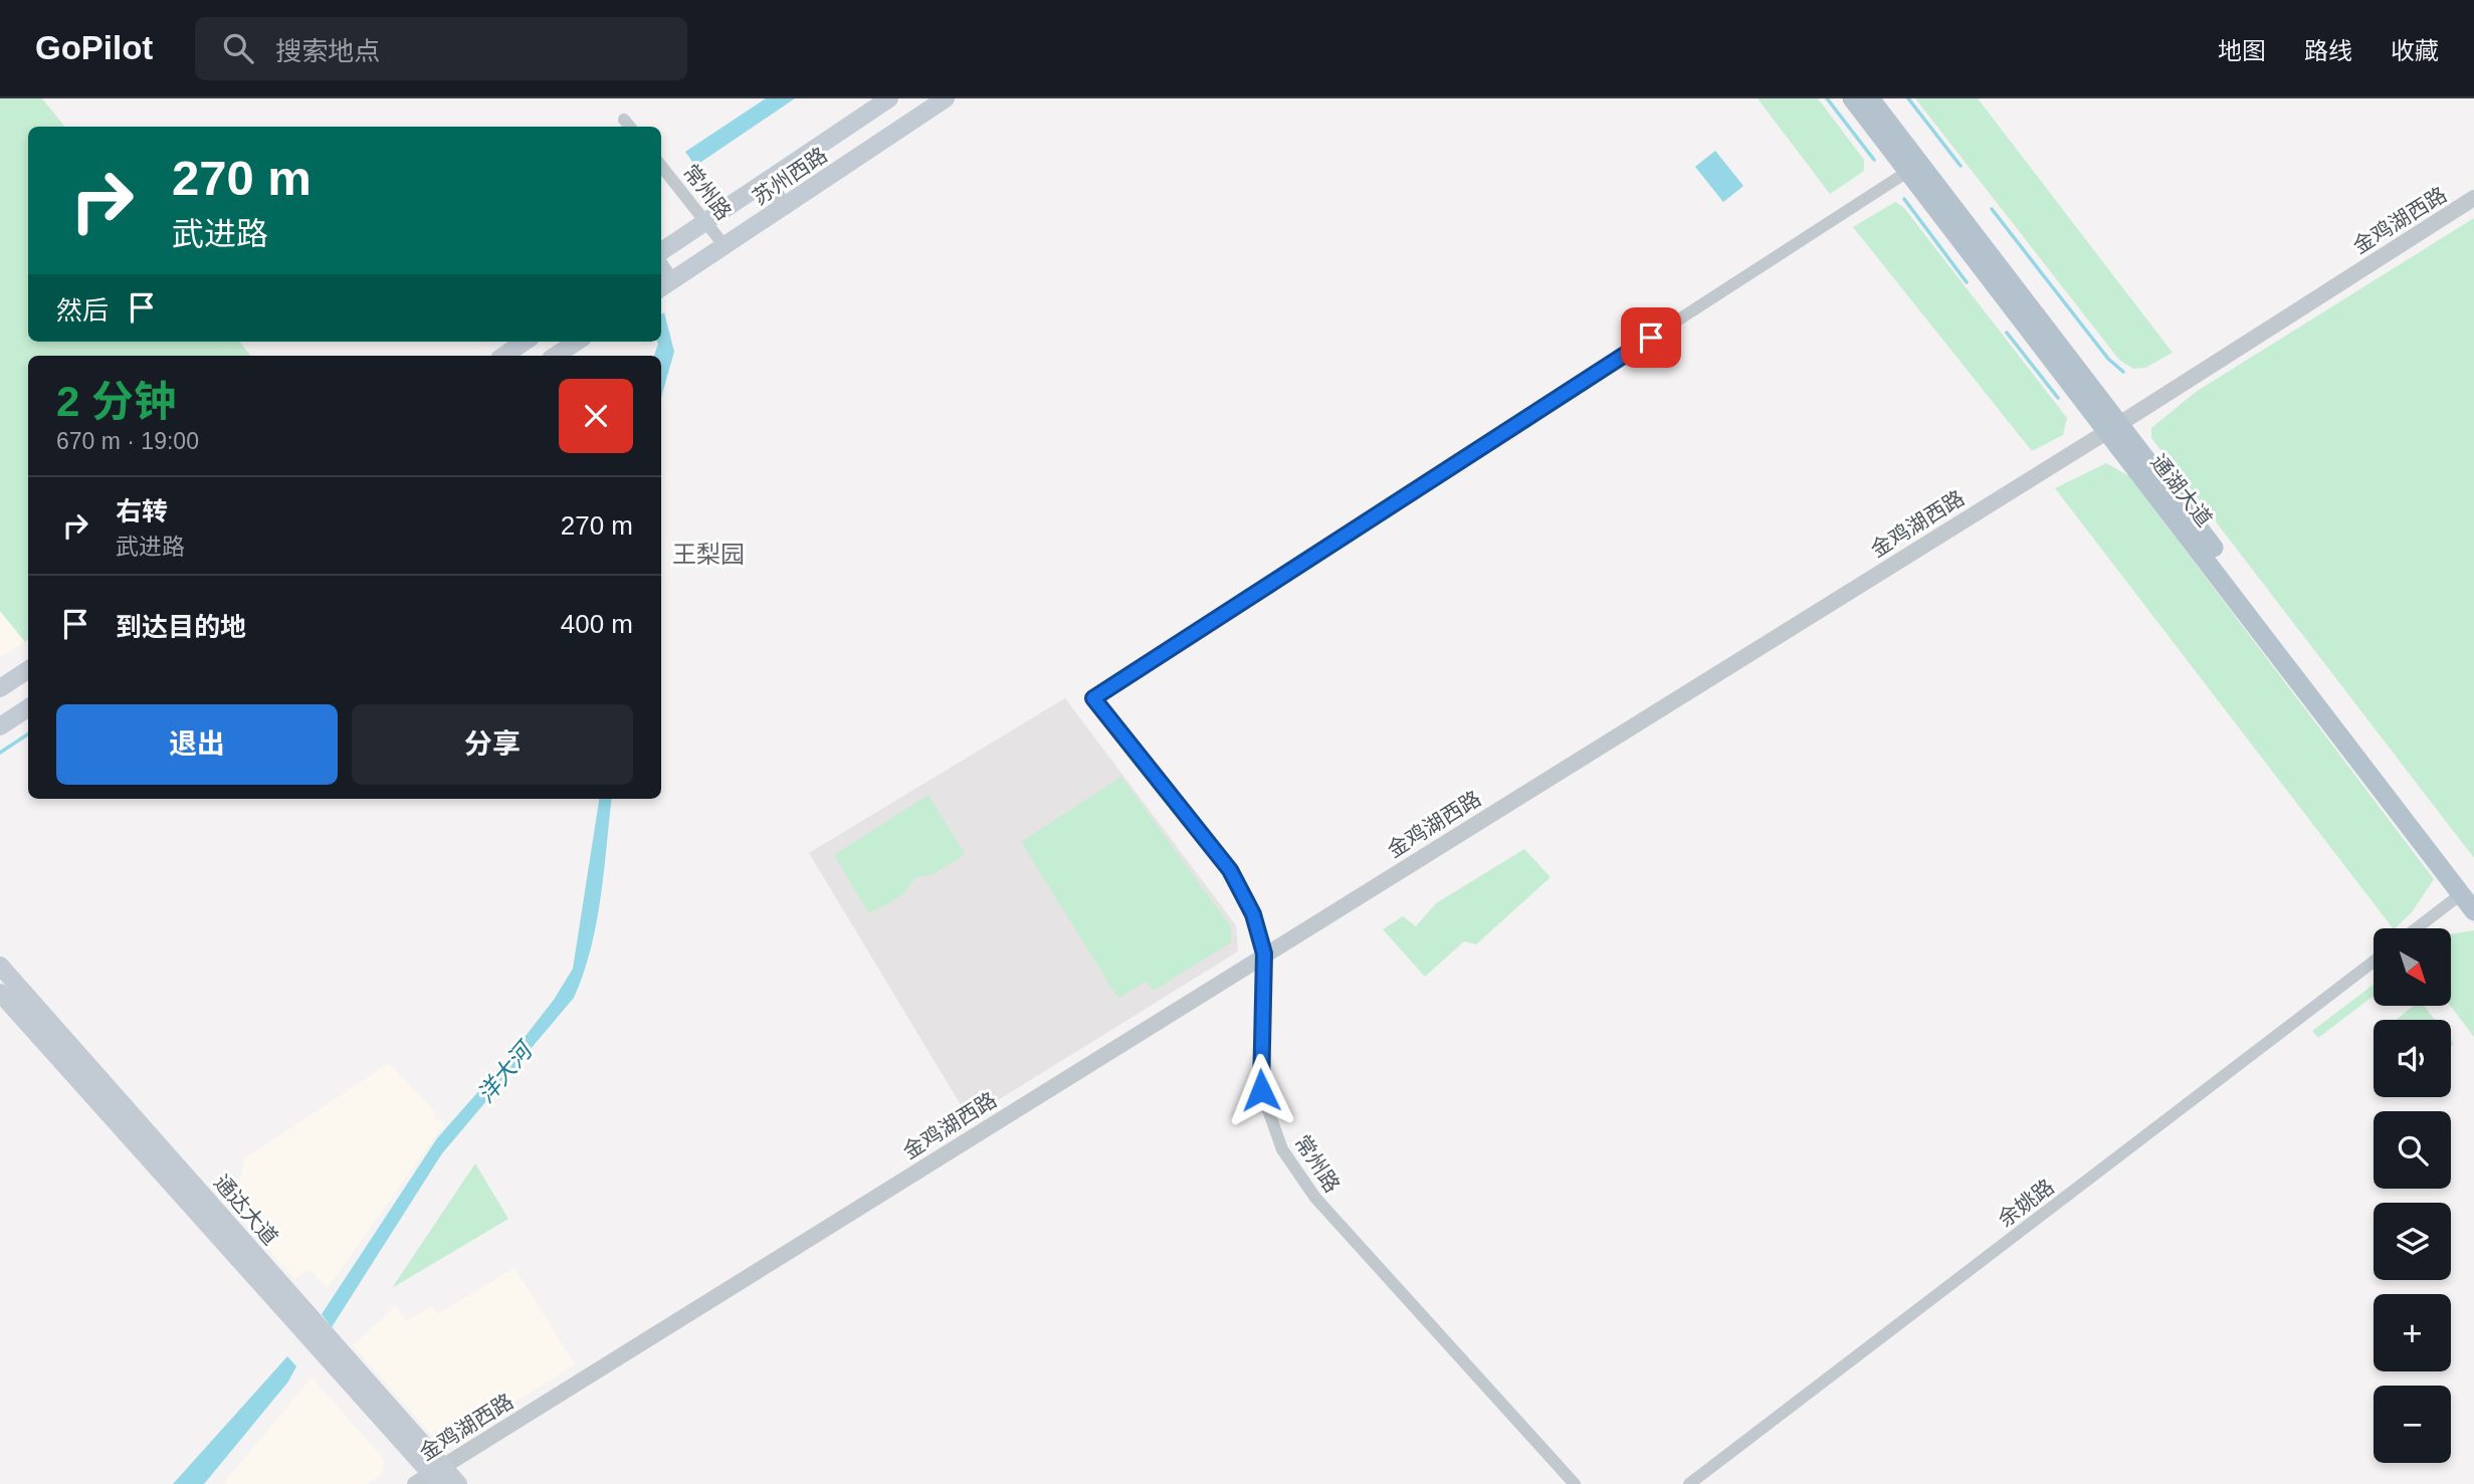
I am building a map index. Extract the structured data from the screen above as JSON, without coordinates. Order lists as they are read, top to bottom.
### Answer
{
  "streets": {
    "main road": ["苏州西路", "通湖大道", "通达大道"],
    "street": ["常州路", "金鸡湖西路", "余姚路"]
  },
  "crossings": [
    ["苏州西路", "常州路"],
    ["常州路", "金鸡湖西路"],
    ["常州路", "通湖大道"],
    ["金鸡湖西路", "通湖大道"],
    ["金鸡湖西路", "通达大道"]
  ],
  "districts": ["王梨园"],
  "water": ["洋大河"],
  "north": "bottom right",
  "page": {
    "header": "GoPilot",
    "search": "搜索地点",
    "nav": ["地图", "路线", "收藏"],
    "turn": ["270 m", "武进路"],
    "then": "然后",
    "heading": ["2 分钟", "670 m · 19:00"],
    "list": [
      {
        "name": "右转",
        "note": "武进路",
        "value": "270 m"
      },
      {
        "name": "到达目的地",
        "value": "400 m"
      }
    ],
    "buttons": ["退出", "分享"],
    "map_buttons": ["+", "−"]
  }
}
